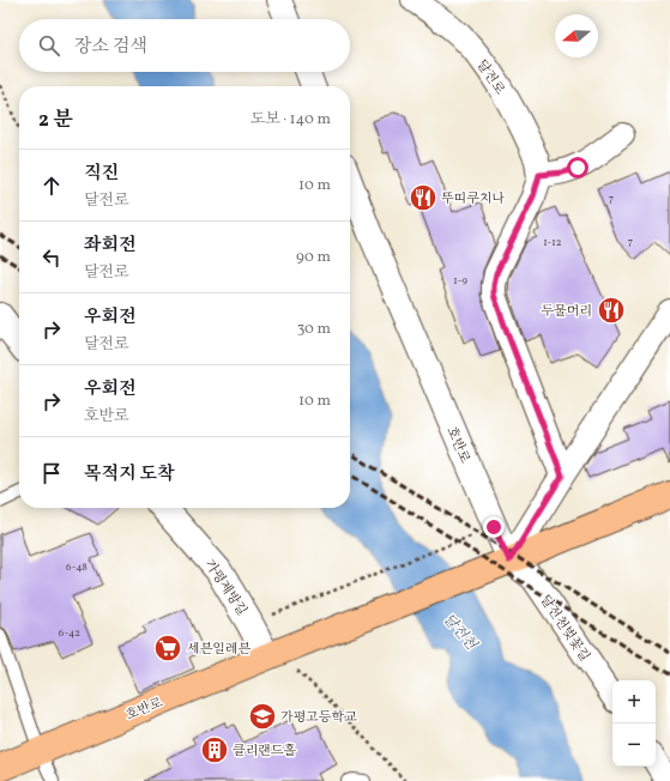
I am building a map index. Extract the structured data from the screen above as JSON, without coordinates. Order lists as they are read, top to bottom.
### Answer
{
  "streets": {
    "main road": ["호반로"],
    "street": ["달전로", "가평제방길", "달전천벚꽃길"]
  },
  "crossings": [
    ["호반로", "가평제방길"],
    ["호반로", "달전천벚꽃길"]
  ],
  "water": ["달전천"],
  "places": {
    "restaurant": ["뚜띠쿠치나", "두물머리"],
    "supermarket": ["세븐일레븐"],
    "school or university": ["가평고등학교"],
    "building": ["클리랜드홀"]
  },
  "house_numbers": [
    "7",
    "7",
    "1-12",
    "1-9",
    "6-48",
    "6-42"
  ],
  "north": "left",
  "page": {
    "search": "장소 검색",
    "heading": ["2 분", "도보 · 140 m"],
    "list": [
      ["직진", "달전로", "10 m"],
      ["좌회전", "달전로", "90 m"],
      ["우회전", "달전로", "30 m"],
      ["우회전", "호반로", "10 m"],
      "목적지 도착"
    ],
    "map_buttons": ["+", "−"]
  }
}
